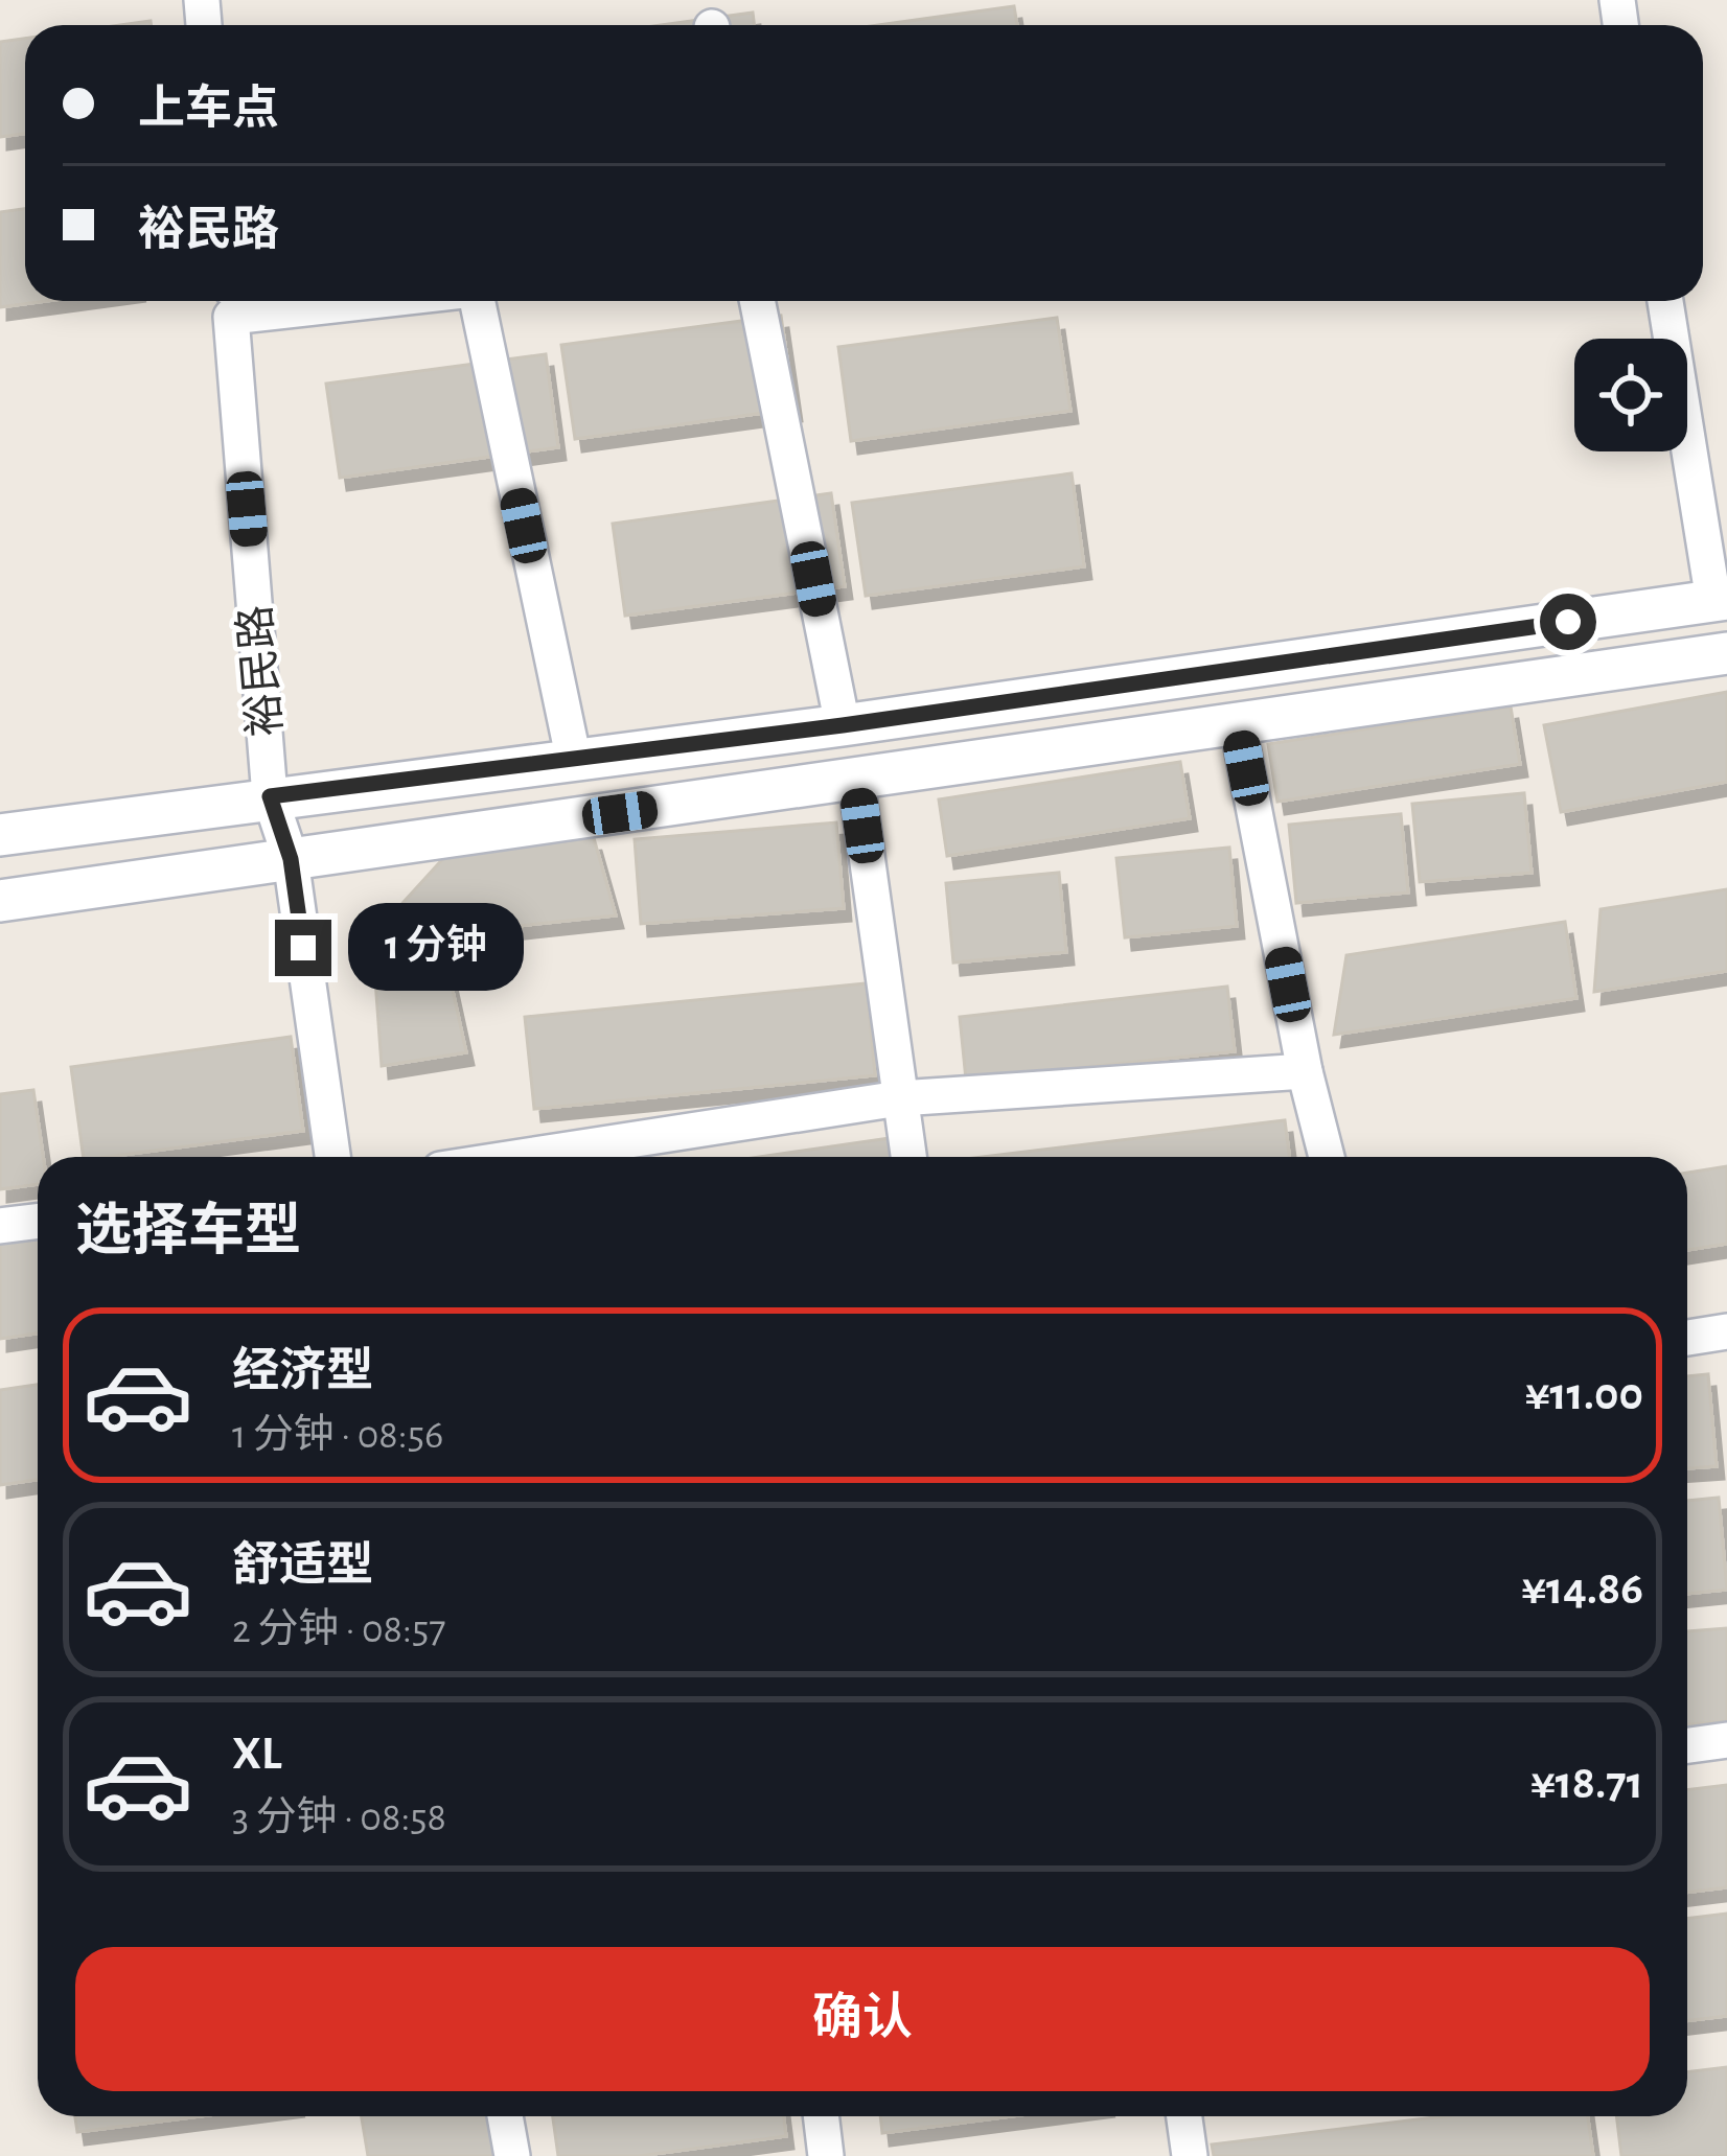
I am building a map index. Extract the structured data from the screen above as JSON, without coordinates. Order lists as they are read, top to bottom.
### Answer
{
  "streets": {
    "street": ["裕民路"]
  },
  "page": {
    "banner": ["上车点", "裕民路"],
    "bubble": "1 分钟",
    "heading": "选择车型",
    "list": [
      {
        "name": "经济型",
        "note": "1 分钟 · 08:56",
        "value": "¥11.00"
      },
      {
        "name": "舒适型",
        "note": "2 分钟 · 08:57",
        "value": "¥14.86"
      },
      {
        "name": "XL",
        "note": "3 分钟 · 08:58",
        "value": "¥18.71"
      }
    ],
    "buttons": "确认"
  }
}
